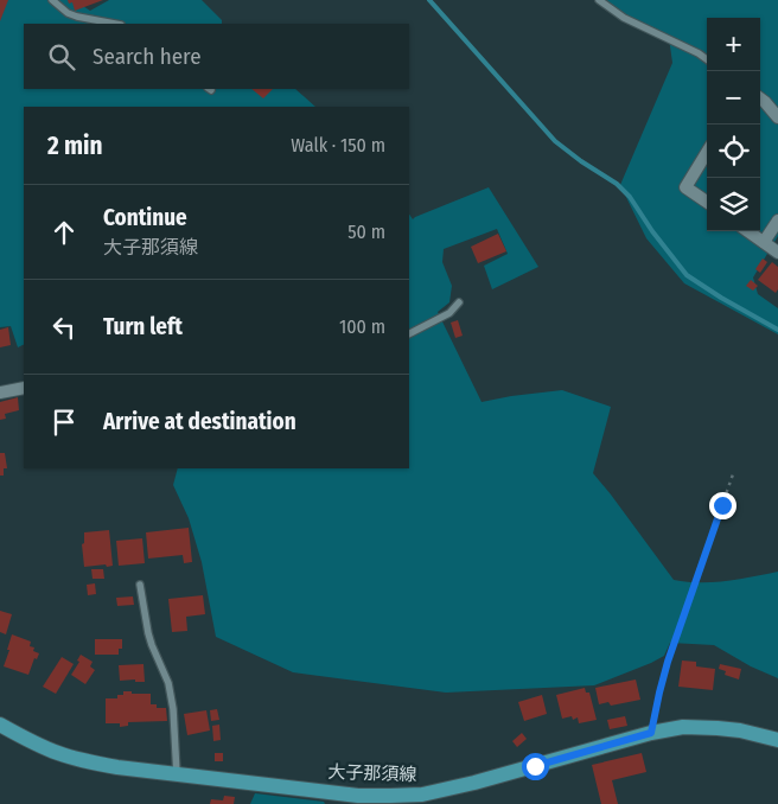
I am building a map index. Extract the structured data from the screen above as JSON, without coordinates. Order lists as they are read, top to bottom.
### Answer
{
  "streets": {
    "main road": ["大子那須線"]
  },
  "page": {
    "map_buttons": ["+", "−"],
    "search": "Search here",
    "heading": ["2 min", "Walk · 150 m"],
    "list": [
      ["Continue", "大子那須線", "50 m"],
      ["Turn left", "100 m"],
      "Arrive at destination"
    ]
  }
}
